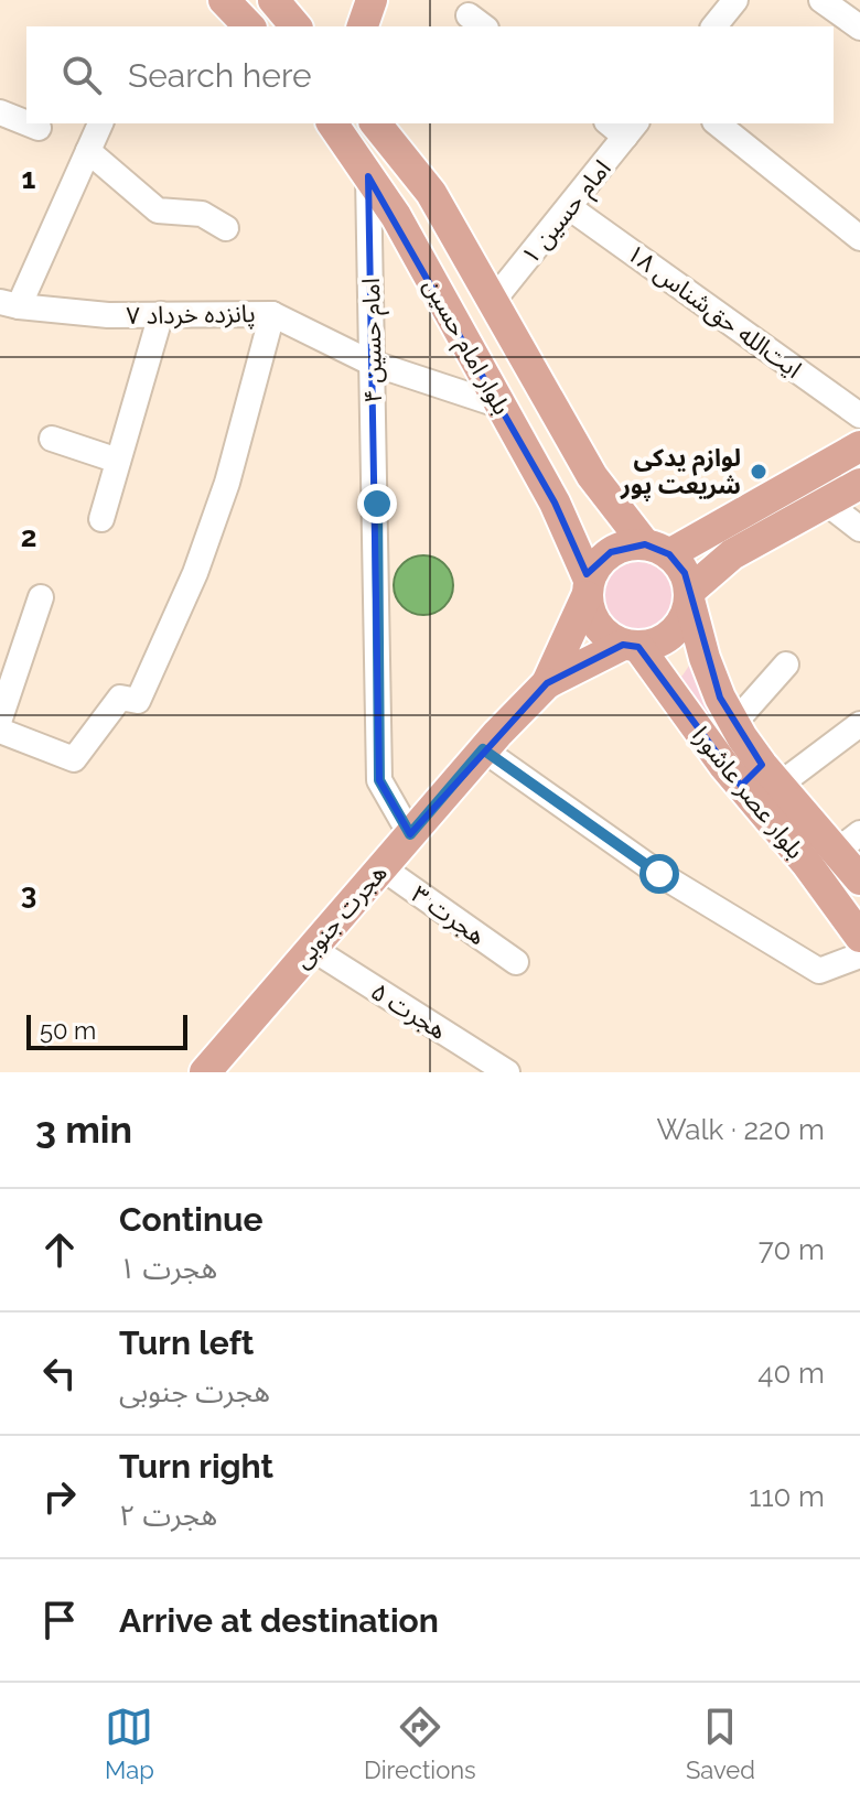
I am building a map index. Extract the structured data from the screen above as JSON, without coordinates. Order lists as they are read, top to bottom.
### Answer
{
  "streets": {
    "main road": ["بلوار امام حسین", "بلوار عصر عاشورا", "هجرت جنوبی"],
    "street": [
      "امام حسین ۱",
      "ایت‌الله حق‌شناس ۱۸",
      "پانزده خرداد ۷",
      "امام حسین ۴",
      "هجرت ۳",
      "هجرت ۵"
    ]
  },
  "crossings": [
    ["امام حسین ۱", "ایت‌الله حق‌شناس ۱۸"],
    ["امام حسین ۱", "بلوار امام حسین"],
    ["پانزده خرداد ۷", "امام حسین ۴"],
    ["پانزده خرداد ۷", "بلوار امام حسین"],
    ["امام حسین ۴", "بلوار امام حسین"],
    ["امام حسین ۴", "هجرت جنوبی"],
    ["بلوار امام حسین", "بلوار عصر عاشورا"],
    ["بلوار امام حسین", "هجرت جنوبی"],
    ["بلوار عصر عاشورا", "هجرت جنوبی"],
    ["هجرت ۳", "هجرت جنوبی"],
    ["هجرت جنوبی", "هجرت ۵"]
  ],
  "places": ["لوازم یدکی شریعت پور"],
  "scale_bar": "50 m",
  "page": {
    "search": "Search here",
    "scale": "50 m",
    "heading": ["3 min", "Walk · 220 m"],
    "list": [
      ["Continue", "هجرت ۱", "70 m"],
      ["Turn left", "هجرت جنوبی", "40 m"],
      ["Turn right", "هجرت ۲", "110 m"],
      "Arrive at destination"
    ],
    "nav": ["Map", "Directions", "Saved"]
  },
  "grid": {
    "rows": ["1", "2", "3"]
  }
}
